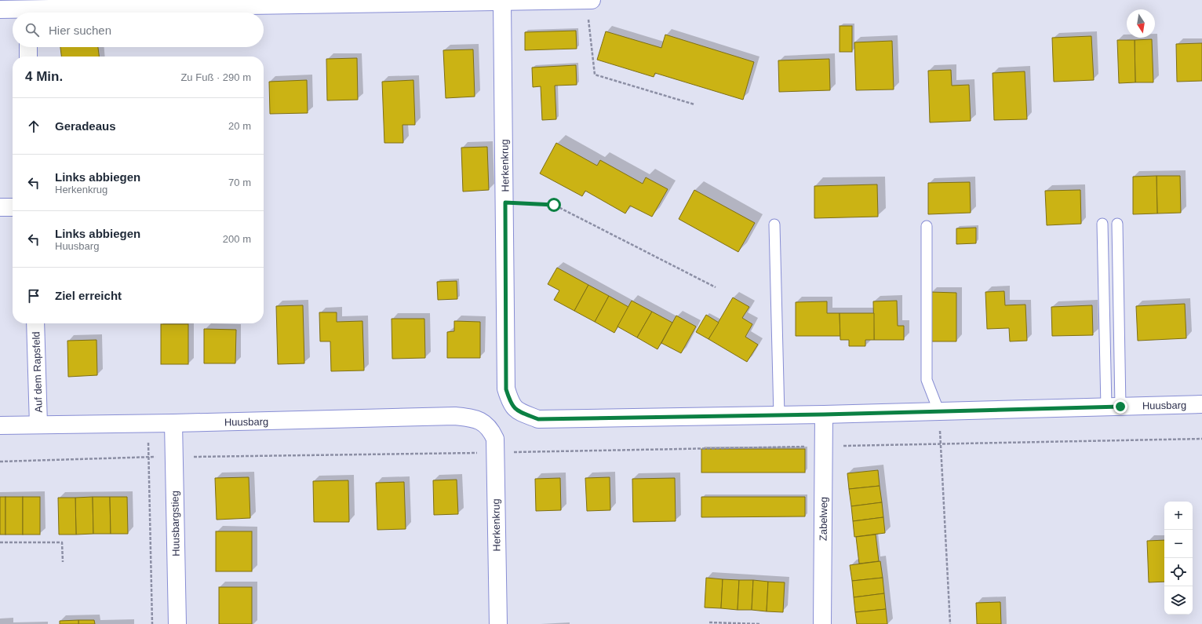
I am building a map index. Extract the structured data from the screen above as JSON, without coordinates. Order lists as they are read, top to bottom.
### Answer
{
  "streets": {
    "street": [
      "Herkenkrug",
      "Auf dem Rapsfeld",
      "Huusbarg",
      "Zabelweg",
      "Huusbargstieg"
    ]
  },
  "crossings": [
    ["Herkenkrug", "Huusbarg"],
    ["Auf dem Rapsfeld", "Huusbarg"],
    ["Huusbarg", "Zabelweg"],
    ["Huusbarg", "Huusbargstieg"]
  ],
  "north": "bottom",
  "page": {
    "search": "Hier suchen",
    "heading": ["4 Min.", "Zu Fuß · 290 m"],
    "list": [
      ["Geradeaus", "20 m"],
      ["Links abbiegen", "Herkenkrug", "70 m"],
      ["Links abbiegen", "Huusbarg", "200 m"],
      "Ziel erreicht"
    ],
    "map_buttons": ["+", "−"]
  }
}
